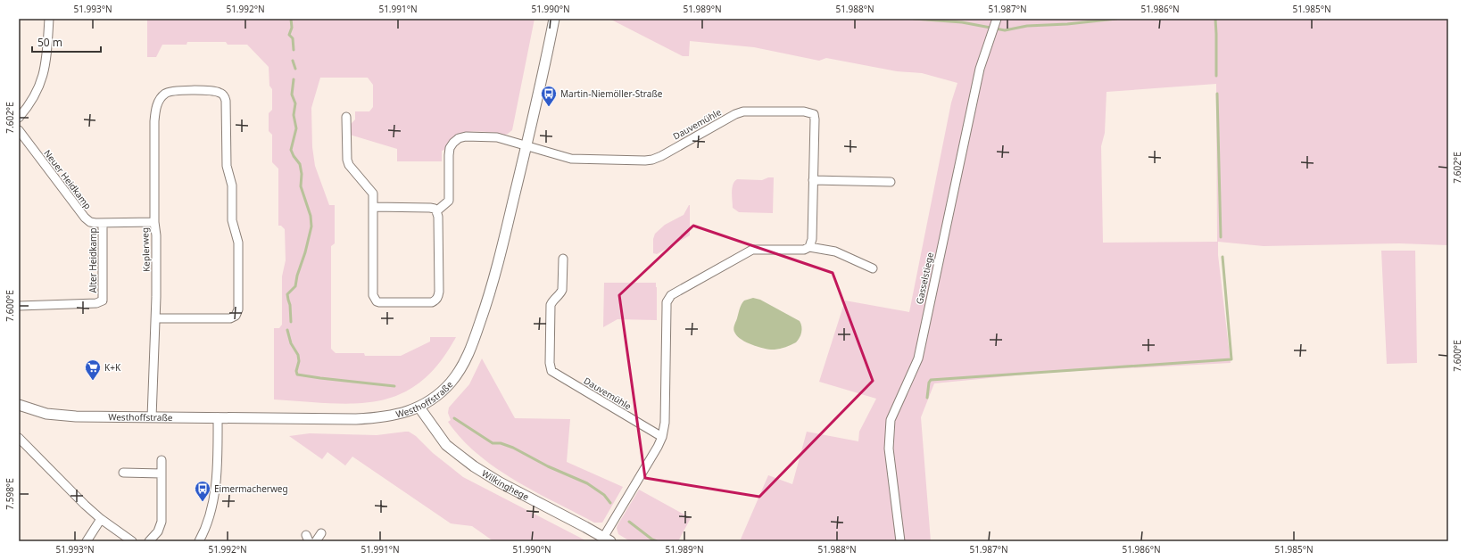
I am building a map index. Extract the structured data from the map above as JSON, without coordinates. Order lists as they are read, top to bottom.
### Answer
{
  "streets": {
    "street": [
      "Dauvemühle",
      "Neuer Heidkamp",
      "Keplerweg",
      "Alter Heidkamp",
      "Gasselstiege",
      "Westhoffstraße",
      "Wilkinghege"
    ]
  },
  "crossings": [
    ["Dauvemühle", "Westhoffstraße"],
    ["Neuer Heidkamp", "Keplerweg"],
    ["Neuer Heidkamp", "Alter Heidkamp"],
    ["Keplerweg", "Westhoffstraße"],
    ["Westhoffstraße", "Wilkinghege"]
  ],
  "places": {
    "bus stop": ["Martin-Niemöller-Straße", "Eimermacherweg"],
    "supermarket": ["K+K"]
  },
  "scale_bar": "50 m",
  "coordinates": [
    "51.993°N",
    "51.992°N",
    "51.991°N",
    "51.990°N",
    "51.989°N",
    "51.988°N",
    "51.987°N",
    "51.986°N",
    "51.985°N",
    "7.602°E",
    "7.600°E",
    "7.598°E"
  ]
}
